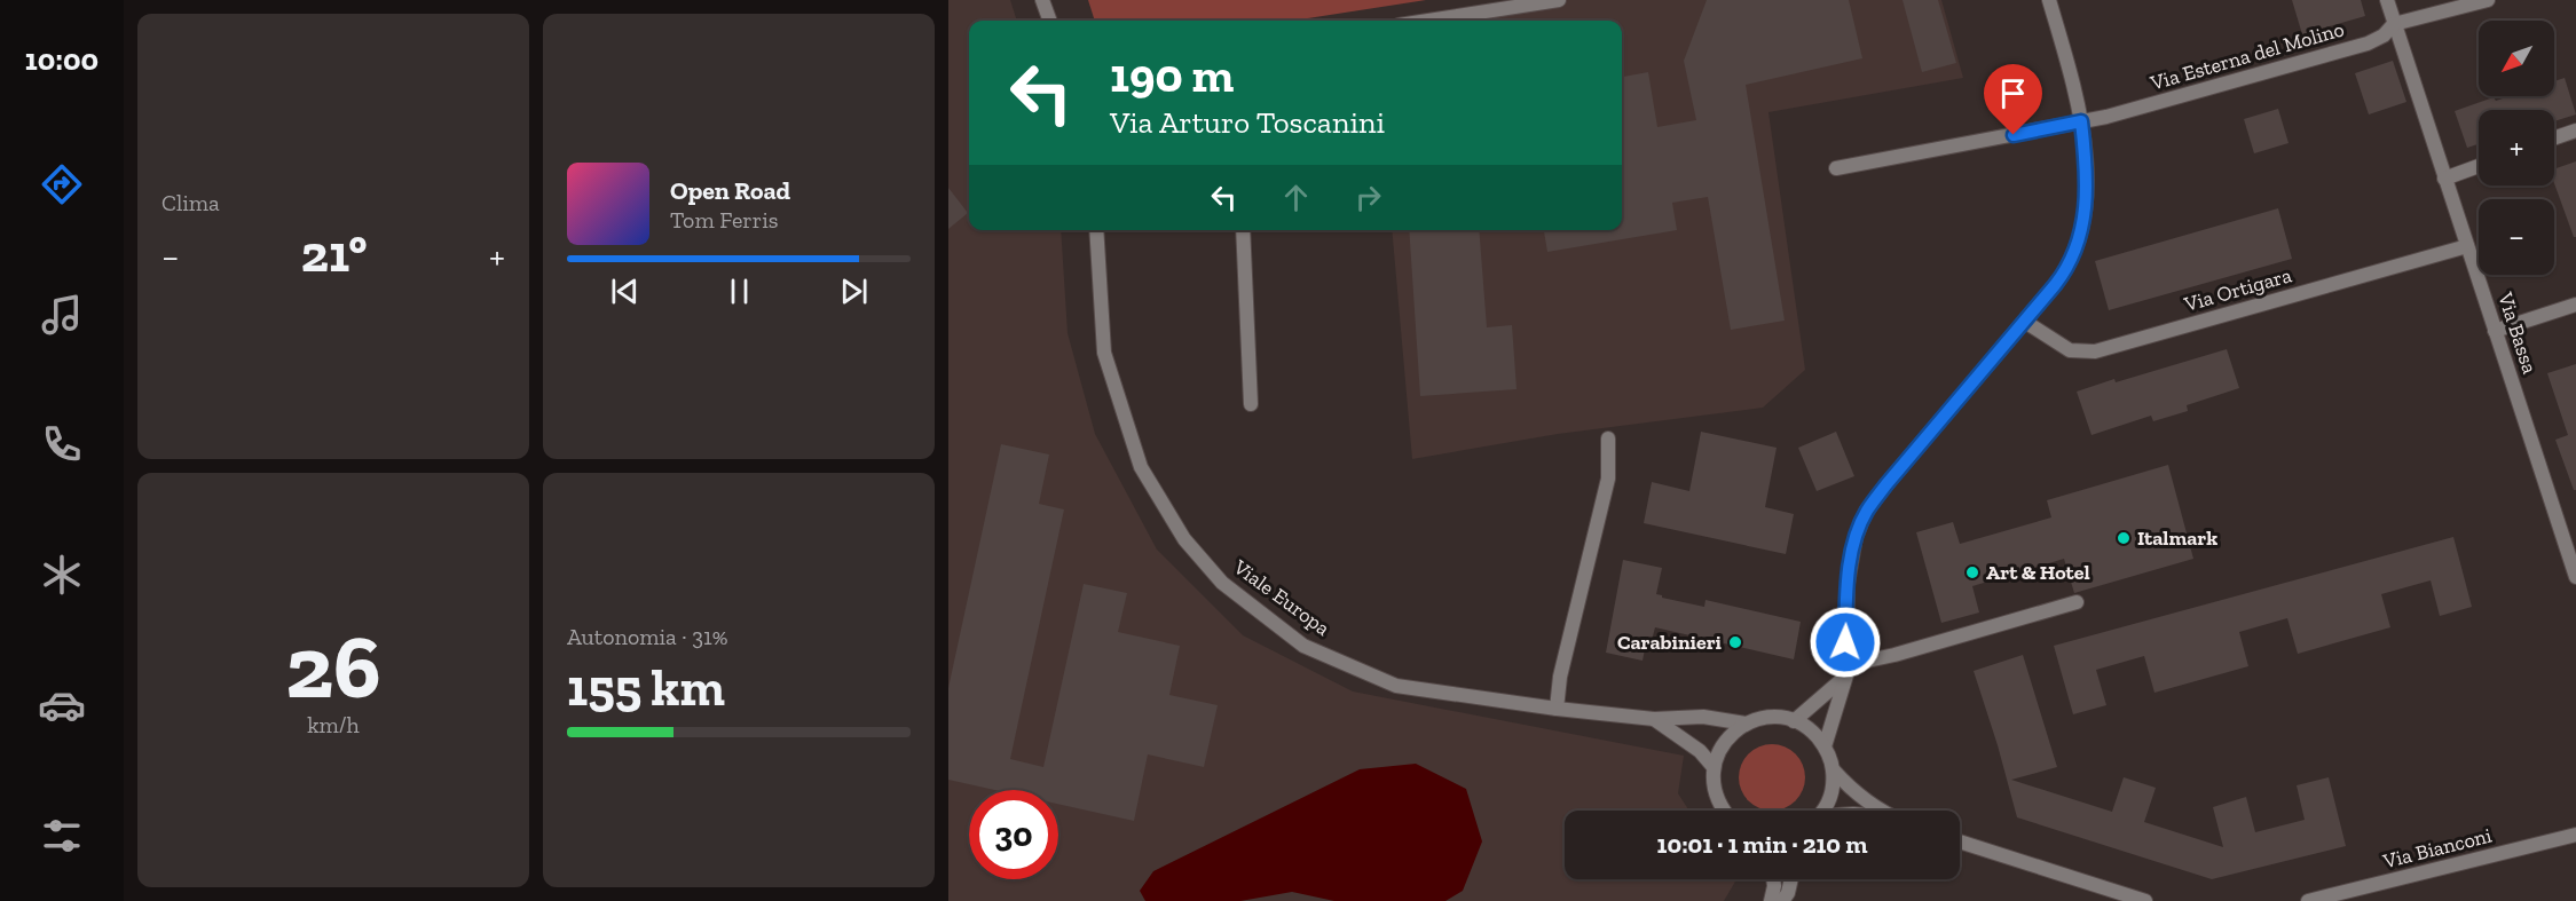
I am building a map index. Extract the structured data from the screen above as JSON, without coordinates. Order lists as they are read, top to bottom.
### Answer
{
  "streets": {
    "street": [
      "Via Esterna del Molino",
      "Via Ortigara",
      "Via Bassa",
      "Viale Europa",
      "Via Bianconi"
    ]
  },
  "crossings": [
    ["Via Esterna del Molino", "Via Bassa"],
    ["Via Ortigara", "Via Bassa"]
  ],
  "places": ["Italmark", "Art & Hotel", "Carabinieri"],
  "north": "bottom left",
  "page": {
    "tabs": "10:00",
    "tile": [
      "Clima",
      ["26", "km/h"],
      ["Autonomia · 31%", "155 km"]
    ],
    "map_buttons": ["+", "−"],
    "turn": ["190 m", "Via Arturo Toscanini"],
    "song": ["Open Road", "Tom Ferris"],
    "heat": ["−", "21°", "+"],
    "limit": "30",
    "trip": "10:01 · 1 min · 210 m"
  }
}
